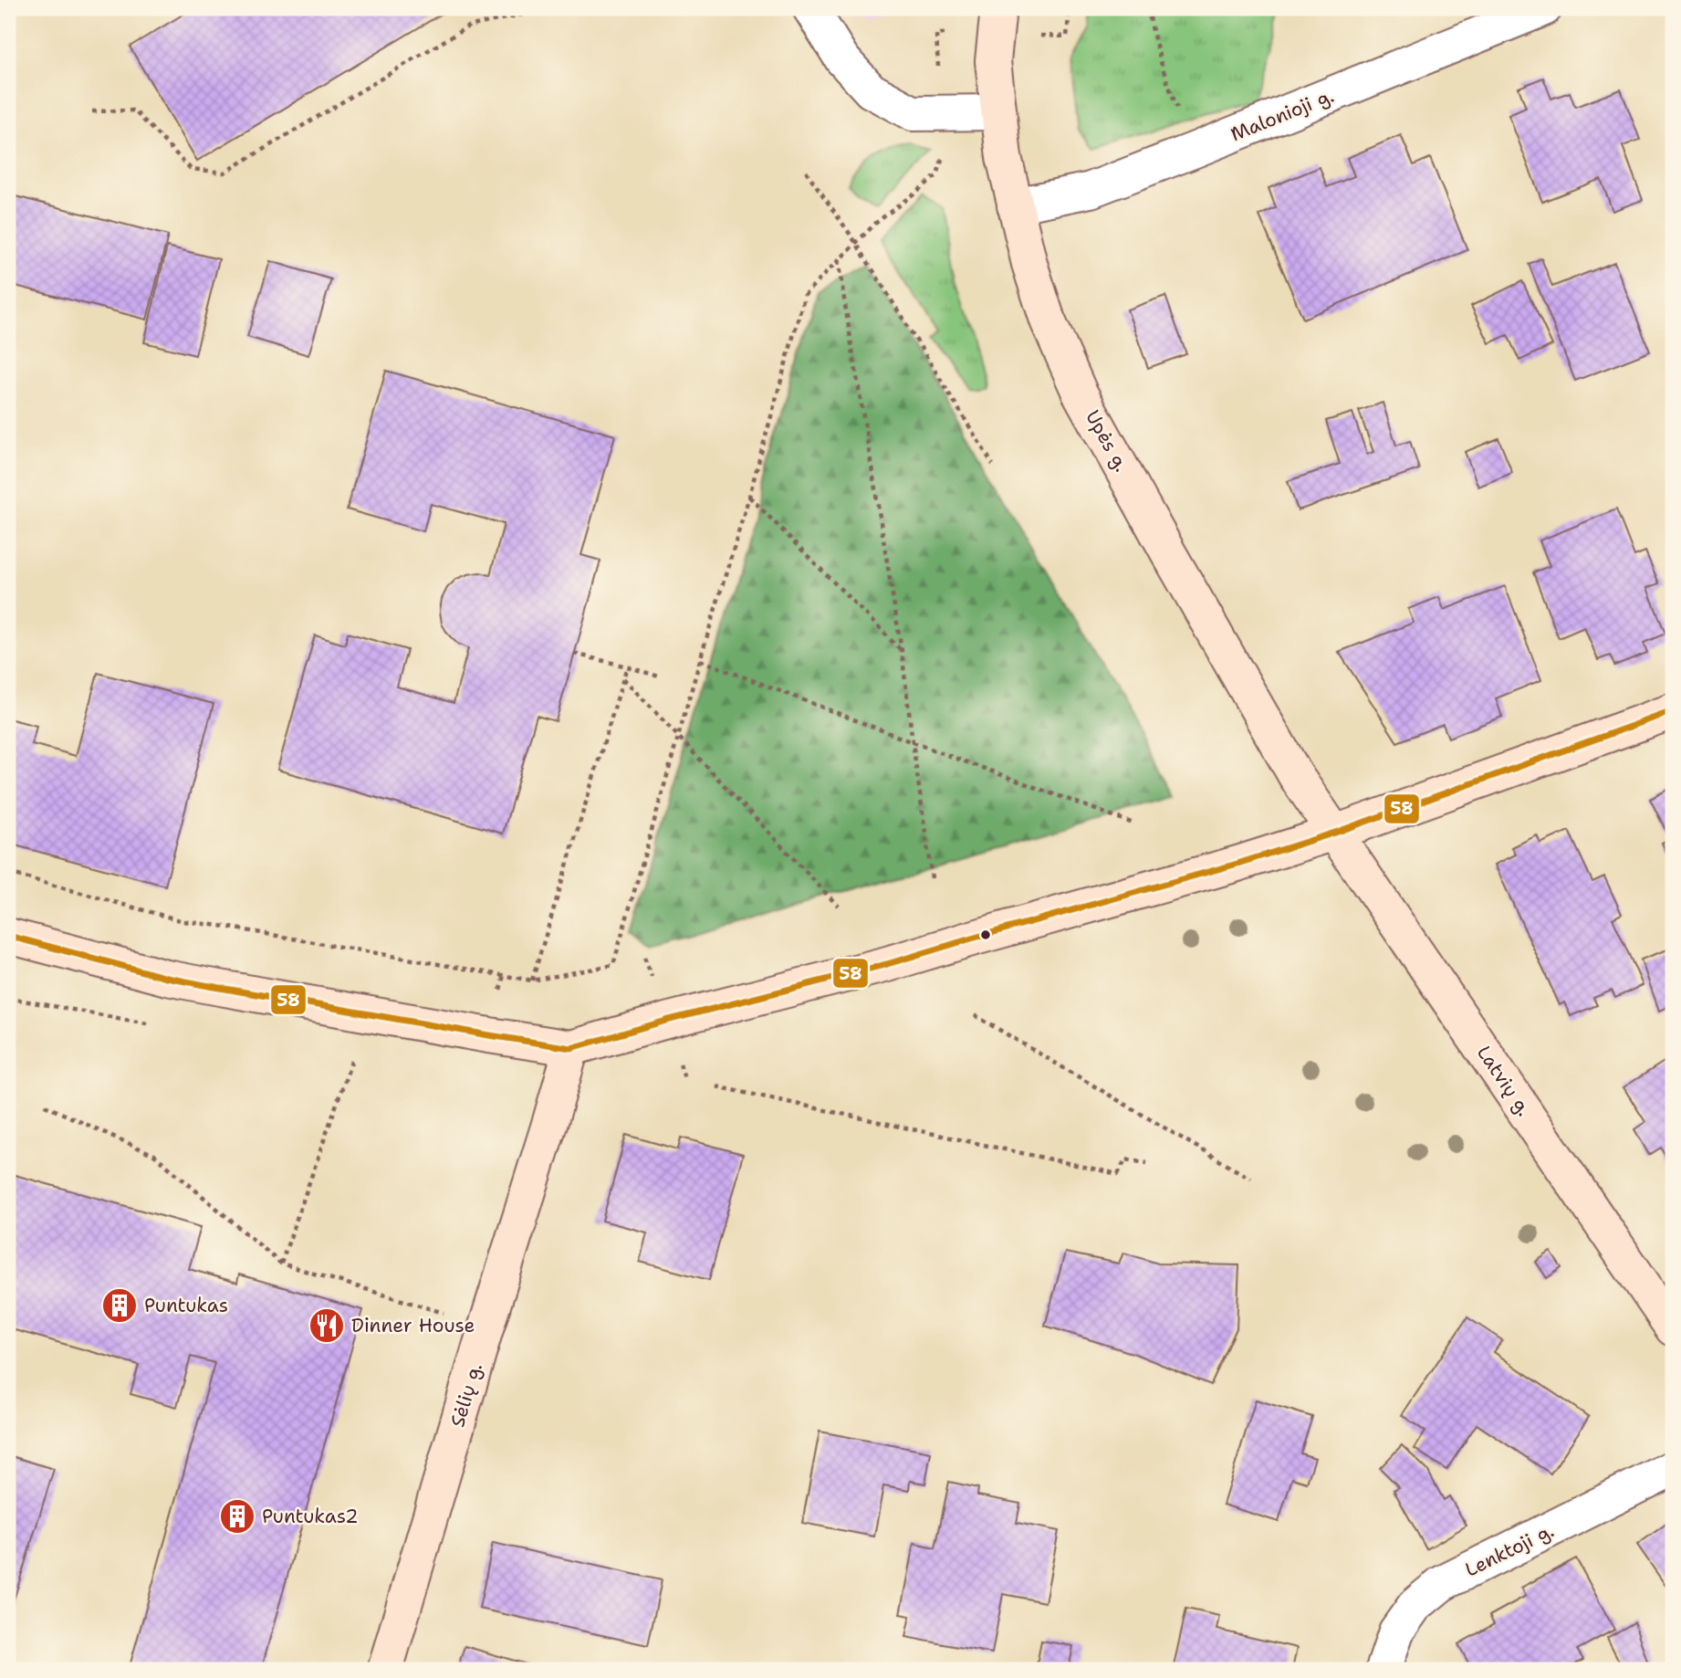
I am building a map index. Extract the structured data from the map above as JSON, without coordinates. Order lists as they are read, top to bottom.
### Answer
{
  "streets": {
    "street": [
      "Malonioji g.",
      "Upės g.",
      "Latvių g.",
      "Sėlių g.",
      "Lenktoji g."
    ]
  },
  "crossings": [
    ["Malonioji g.", "Upės g."],
    ["Upės g.", "Latvių g."]
  ],
  "places": {
    "building": ["Puntukas", "Puntukas2"],
    "restaurant": ["Dinner House"]
  },
  "lines": ["transit line 58"]
}
